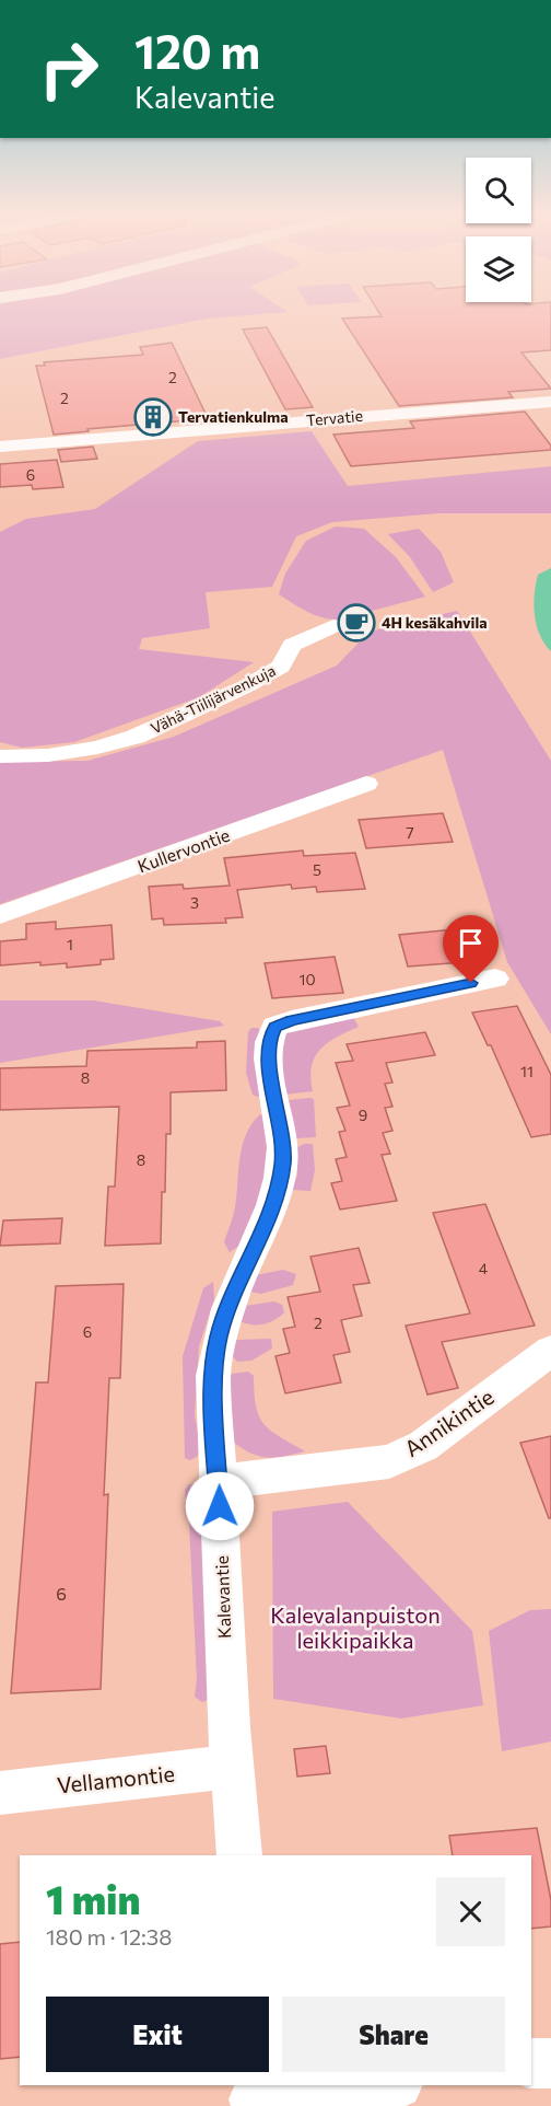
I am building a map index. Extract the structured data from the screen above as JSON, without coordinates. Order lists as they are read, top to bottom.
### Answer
{
  "streets": {
    "street": [
      "Tervatie",
      "Vähä-Tiilijärvenkuja",
      "Kullervontie",
      "Annikintie",
      "Kalevantie",
      "Vellamontie"
    ]
  },
  "crossings": [
    ["Annikintie", "Kalevantie"],
    ["Kalevantie", "Vellamontie"]
  ],
  "parks": ["Kalevalanpuiston leikkipaikka"],
  "places": {
    "building": ["Tervatienkulma"],
    "cafe": ["4H kesäkahvila"]
  },
  "house_numbers": [
    "2",
    "2",
    "6",
    "7",
    "5",
    "3",
    "1",
    "10",
    "11",
    "8",
    "9",
    "8",
    "4",
    "2",
    "6",
    "6"
  ],
  "page": {
    "turn": ["120 m", "Kalevantie"],
    "heading": ["1 min", "180 m · 12:38"],
    "buttons": ["Exit", "Share"]
  }
}
